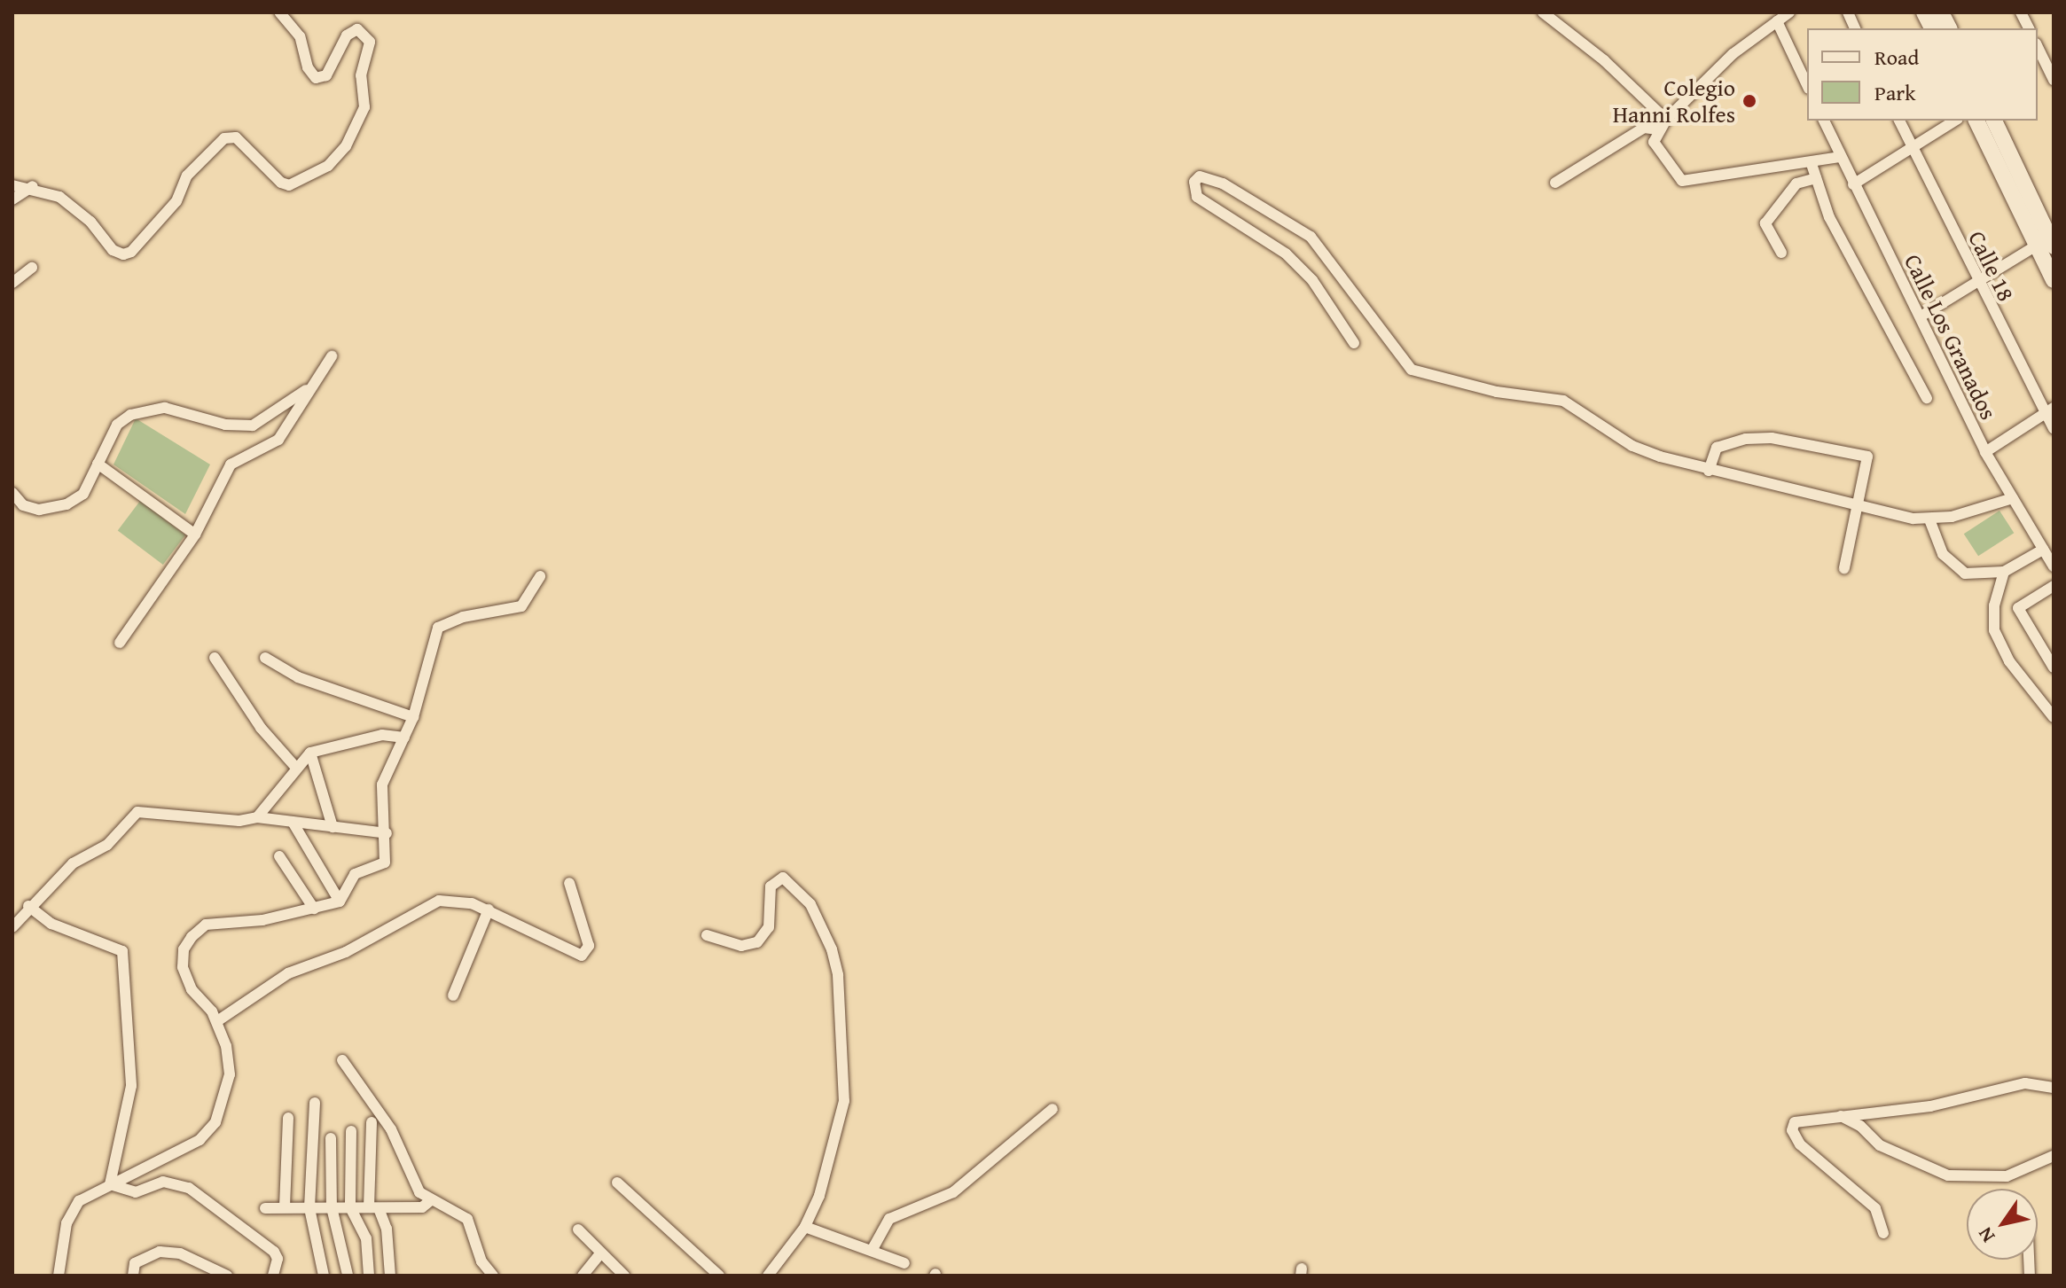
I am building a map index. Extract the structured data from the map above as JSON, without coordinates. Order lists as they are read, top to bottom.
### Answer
{
  "streets": {
    "street": ["Calle 18", "Calle Los Granados"]
  },
  "places": ["Colegio Hanni Rolfes"],
  "legend": ["Road", "Park"],
  "north": "bottom left"
}
